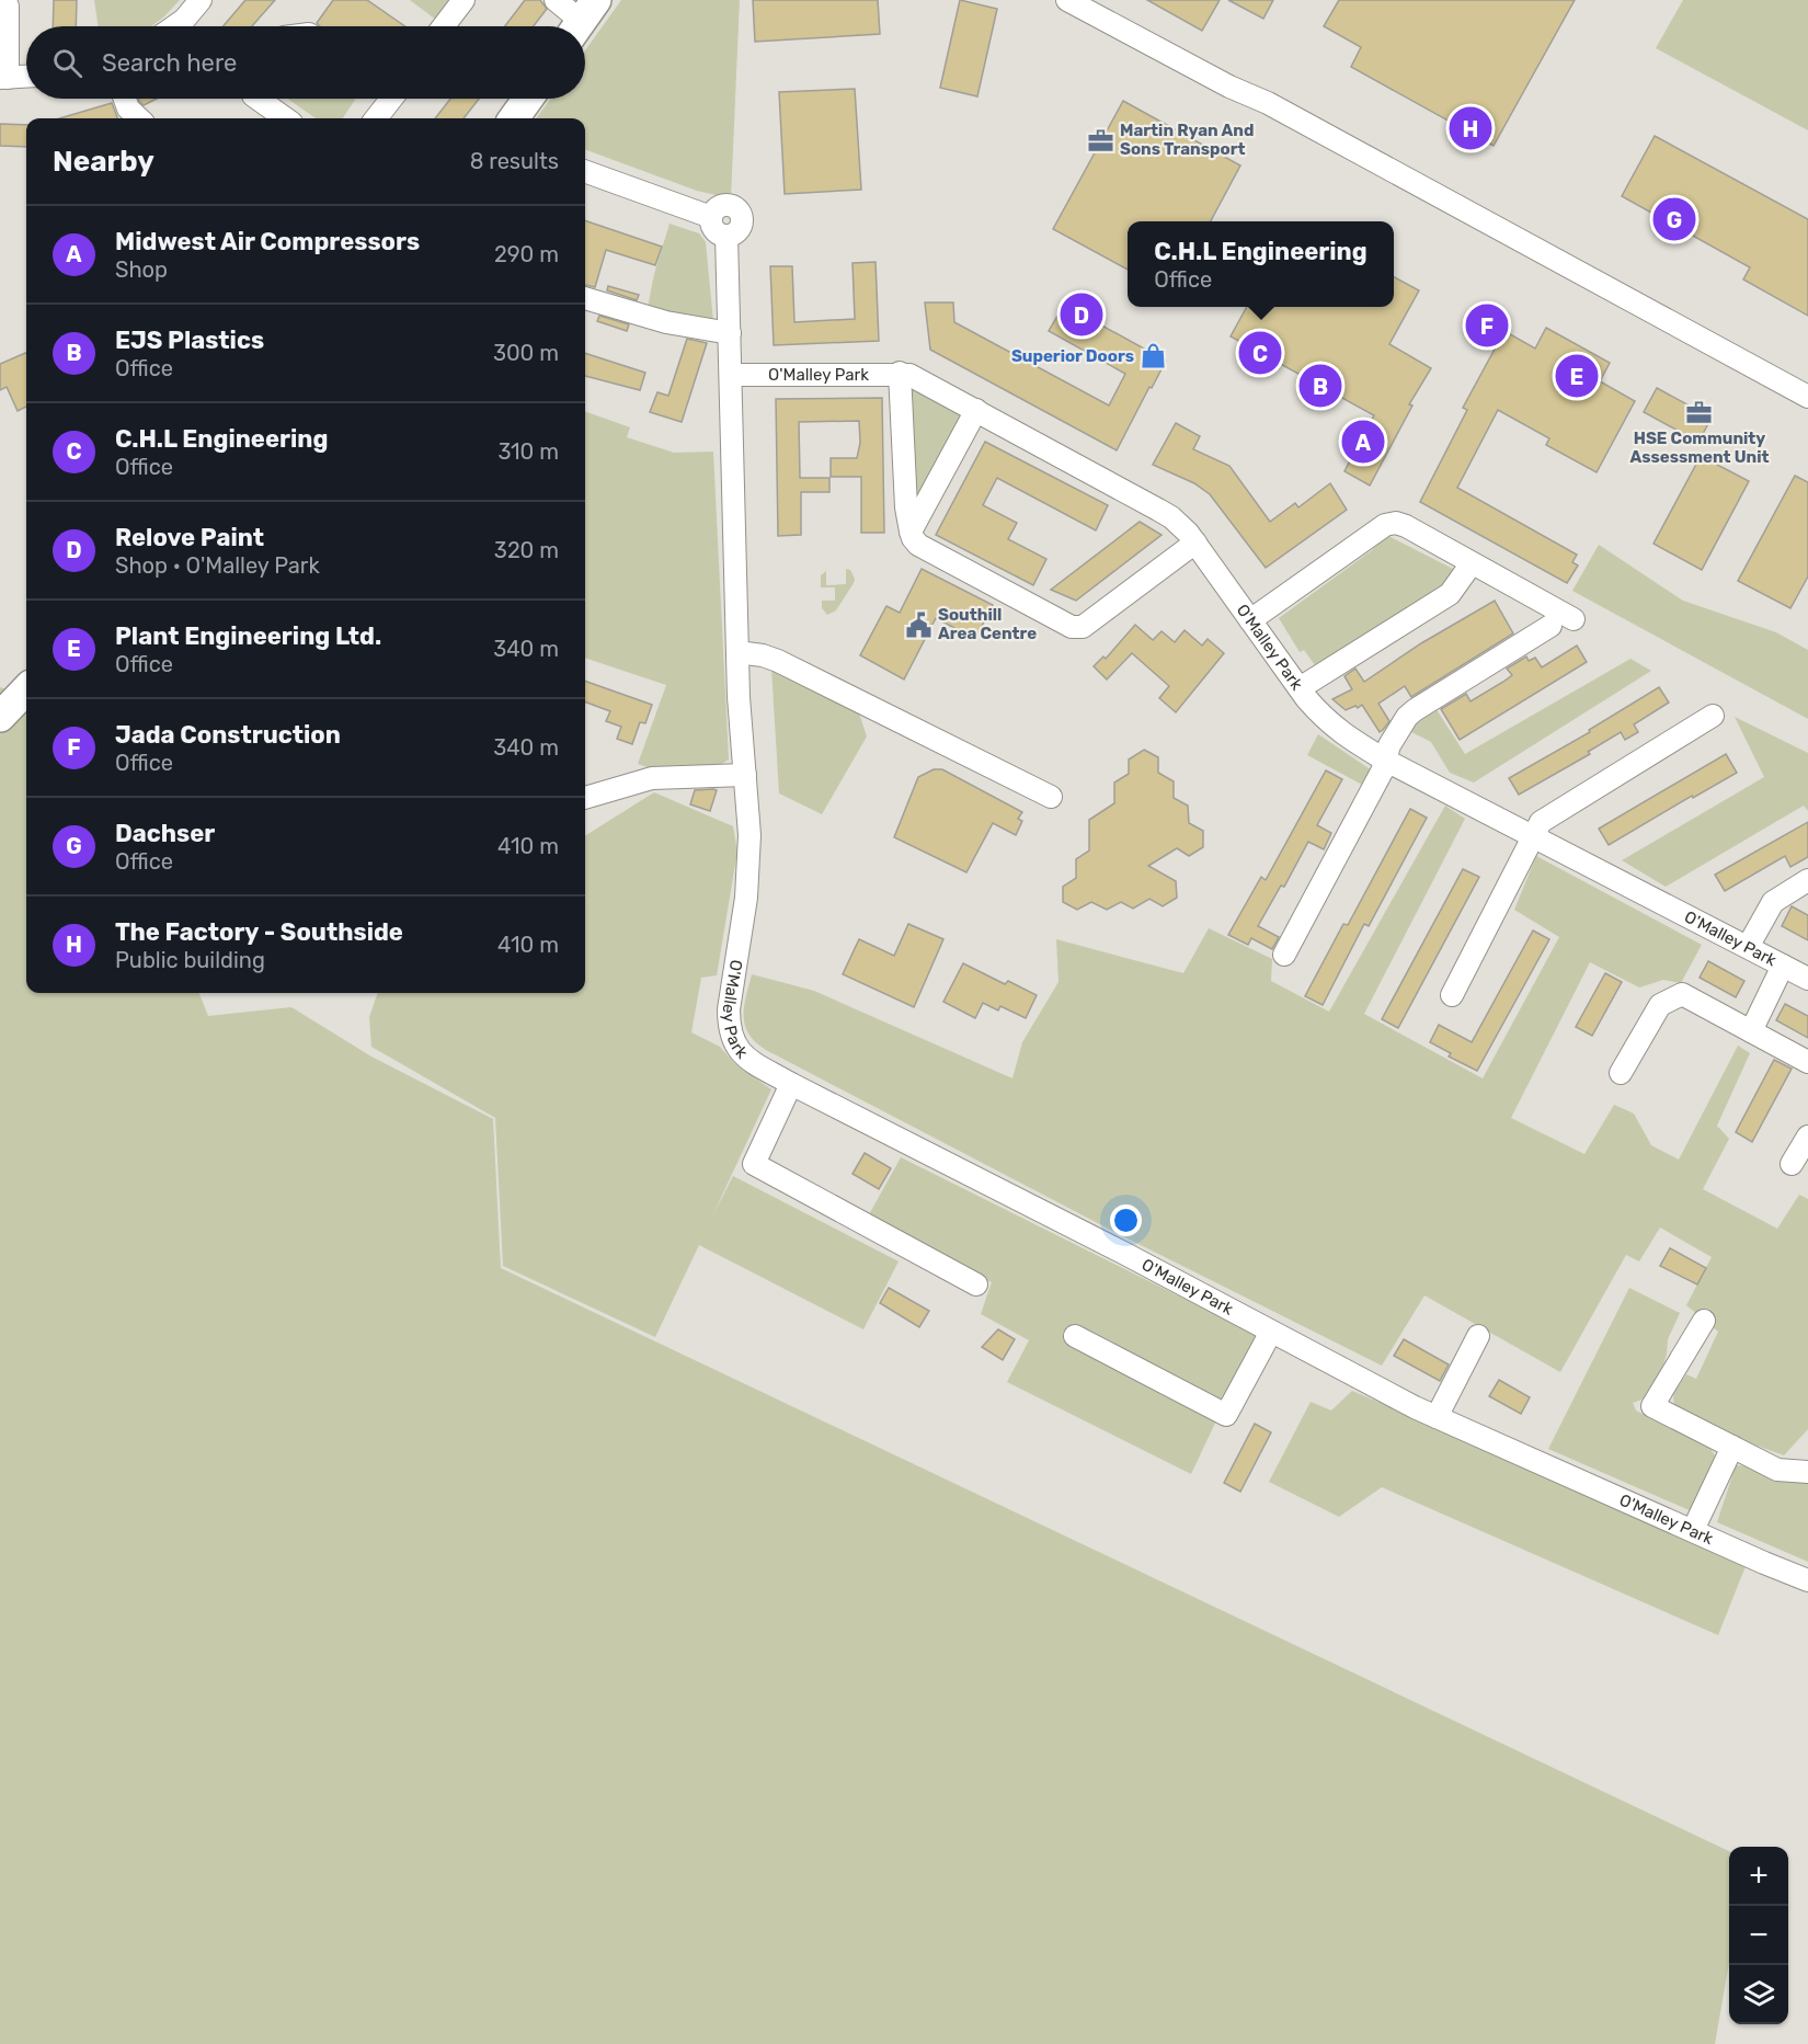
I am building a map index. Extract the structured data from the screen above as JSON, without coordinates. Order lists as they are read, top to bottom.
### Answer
{
  "streets": {
    "street": ["O'Malley Park"]
  },
  "places": {
    "office": ["Martin Ryan And Sons Transport", "HSE Community Assessment Unit"],
    "shop": ["Superior Doors"],
    "public building": ["Southill Area Centre"]
  },
  "page": {
    "search": "Search here",
    "pins": [
      "H",
      "G",
      "D",
      "F",
      "C",
      "E",
      "B",
      "A"
    ],
    "heading": ["Nearby", "8 results"],
    "list": [
      {
        "mark": "A",
        "name": "Midwest Air Compressors",
        "note": "Shop",
        "value": "290 m"
      },
      {
        "mark": "B",
        "name": "EJS Plastics",
        "note": "Office",
        "value": "300 m"
      },
      {
        "mark": "C",
        "name": "C.H.L Engineering",
        "note": "Office",
        "value": "310 m"
      },
      {
        "mark": "D",
        "name": "Relove Paint",
        "note": "Shop · O'Malley Park",
        "value": "320 m"
      },
      {
        "mark": "E",
        "name": "Plant Engineering Ltd.",
        "note": "Office",
        "value": "340 m"
      },
      {
        "mark": "F",
        "name": "Jada Construction",
        "note": "Office",
        "value": "340 m"
      },
      {
        "mark": "G",
        "name": "Dachser",
        "note": "Office",
        "value": "410 m"
      },
      {
        "mark": "H",
        "name": "The Factory - Southside",
        "note": "Public building",
        "value": "410 m"
      }
    ],
    "popup": ["C.H.L Engineering", "Office"],
    "map_buttons": ["+", "−"]
  }
}
